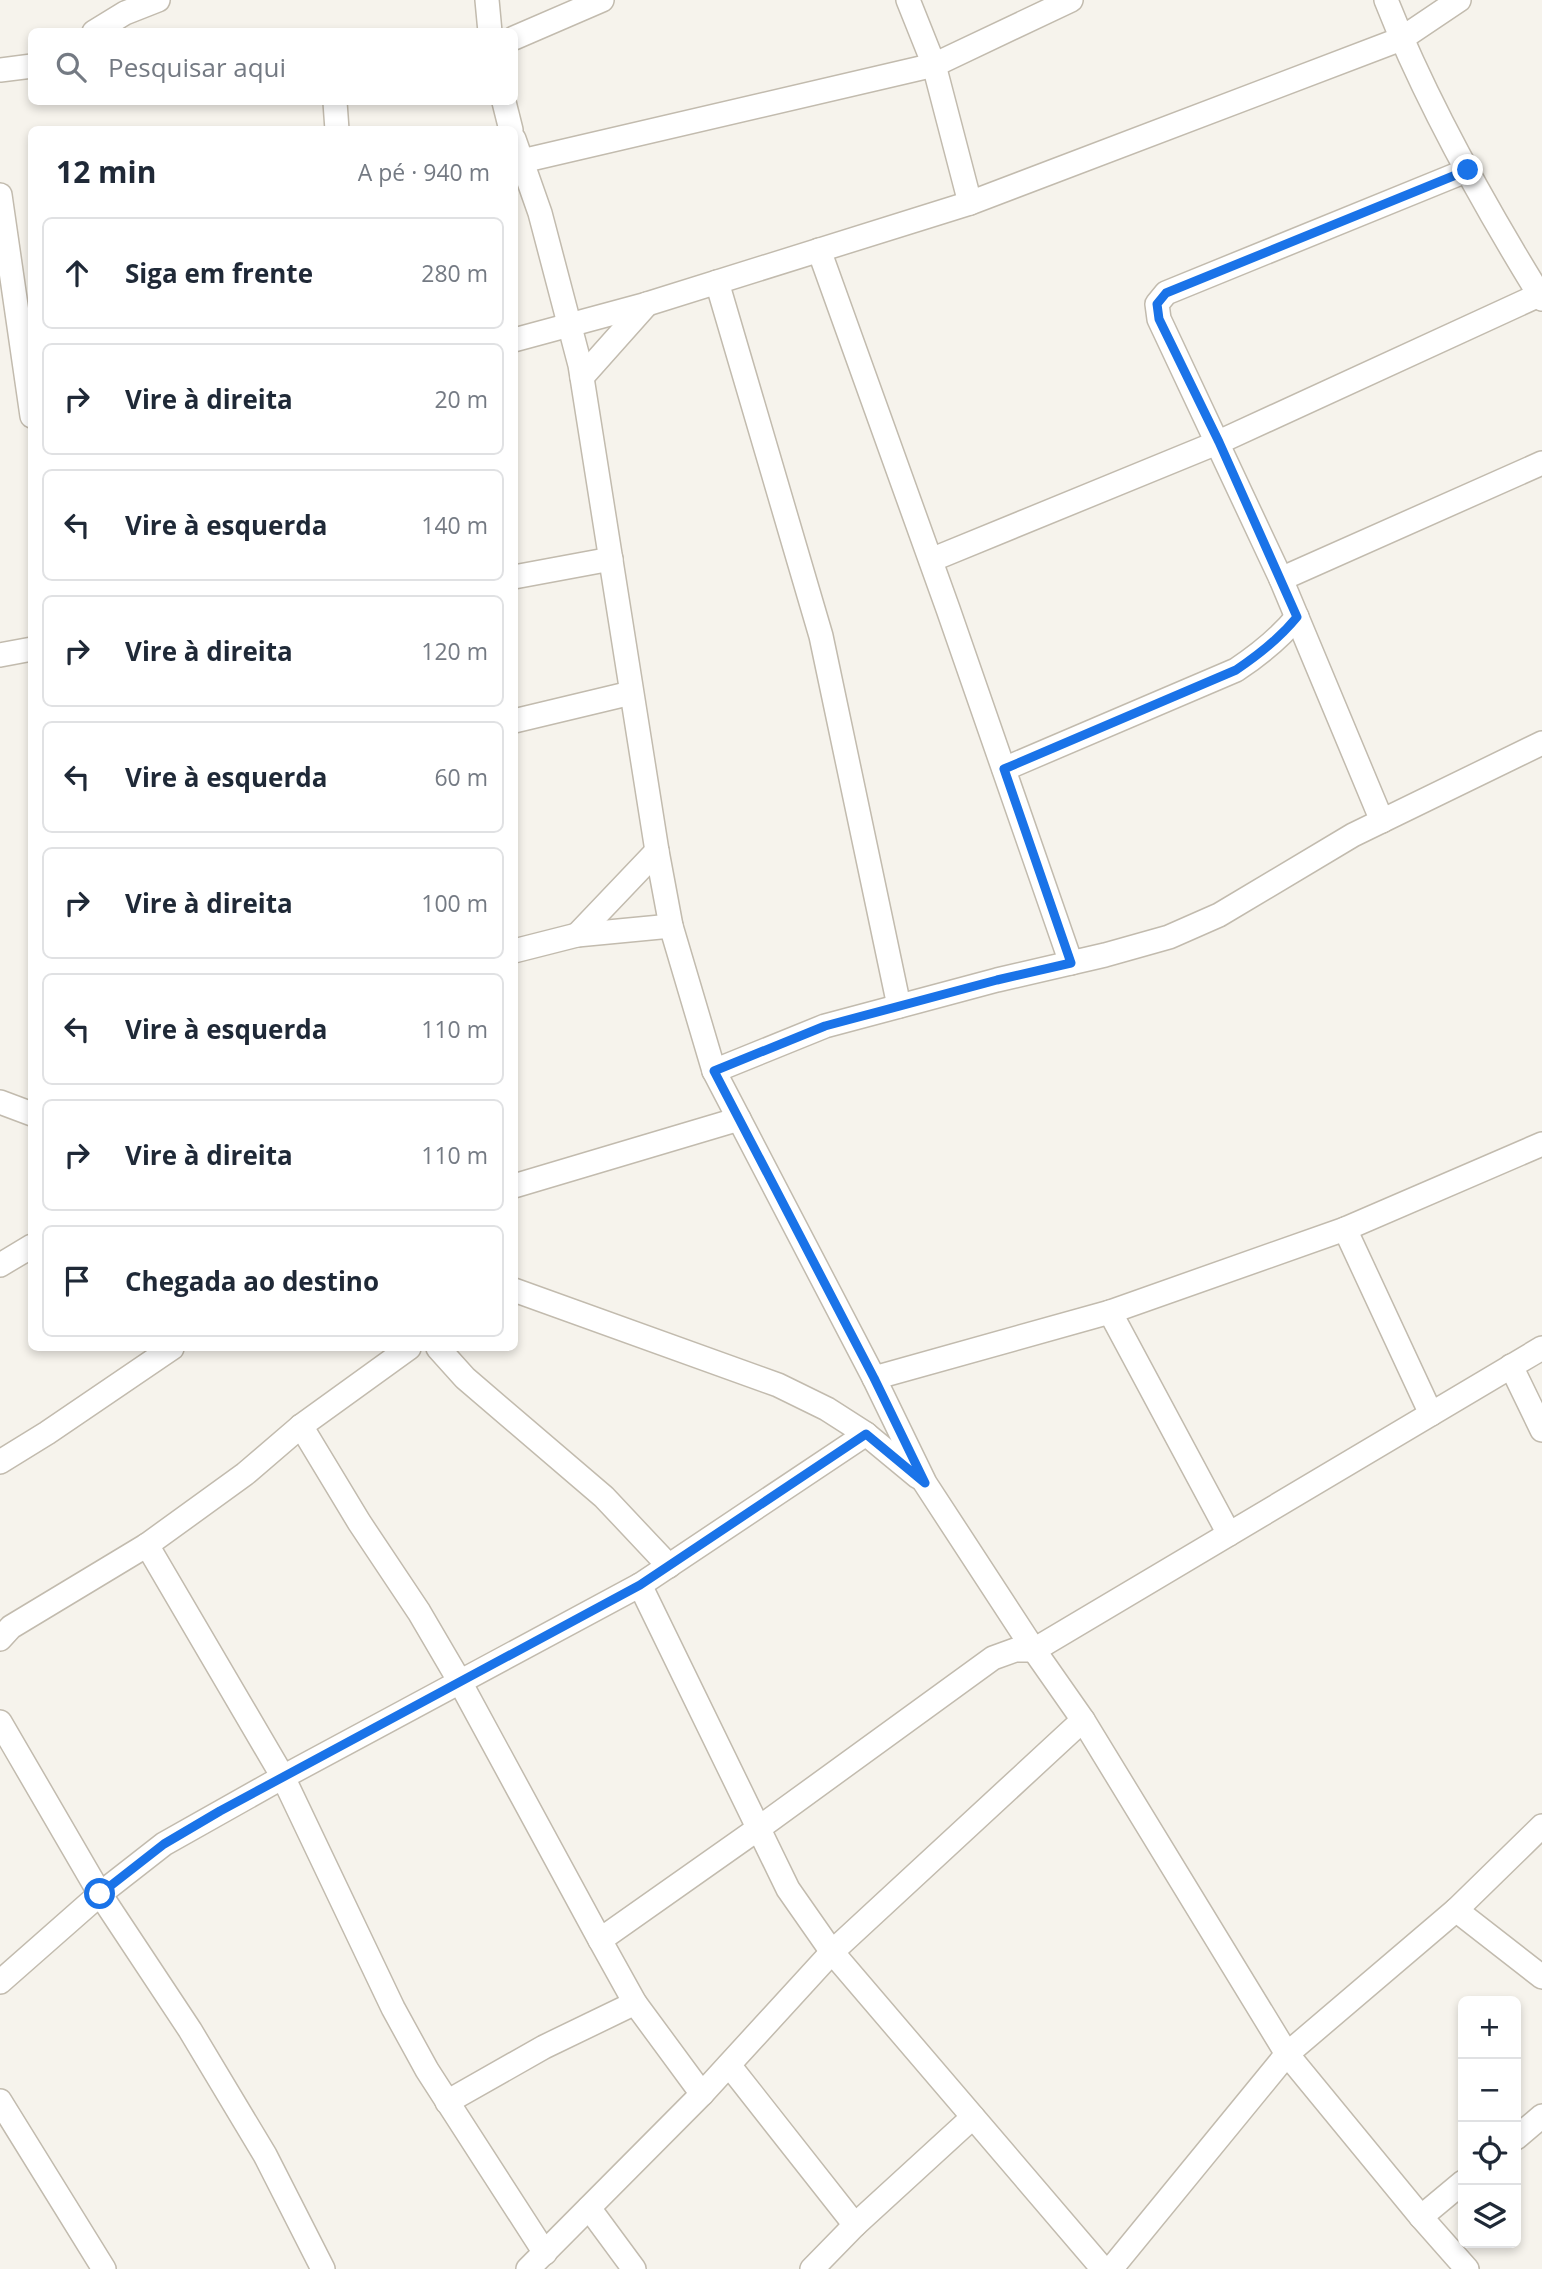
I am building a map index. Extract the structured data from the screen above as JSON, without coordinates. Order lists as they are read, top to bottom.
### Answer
{
  "page": {
    "search": "Pesquisar aqui",
    "heading": ["12 min", "A pé · 940 m"],
    "list": [
      ["Siga em frente", "280 m"],
      ["Vire à direita", "20 m"],
      ["Vire à esquerda", "140 m"],
      ["Vire à direita", "120 m"],
      ["Vire à esquerda", "60 m"],
      ["Vire à direita", "100 m"],
      ["Vire à esquerda", "110 m"],
      ["Vire à direita", "110 m"],
      "Chegada ao destino"
    ],
    "map_buttons": ["+", "−"]
  }
}
